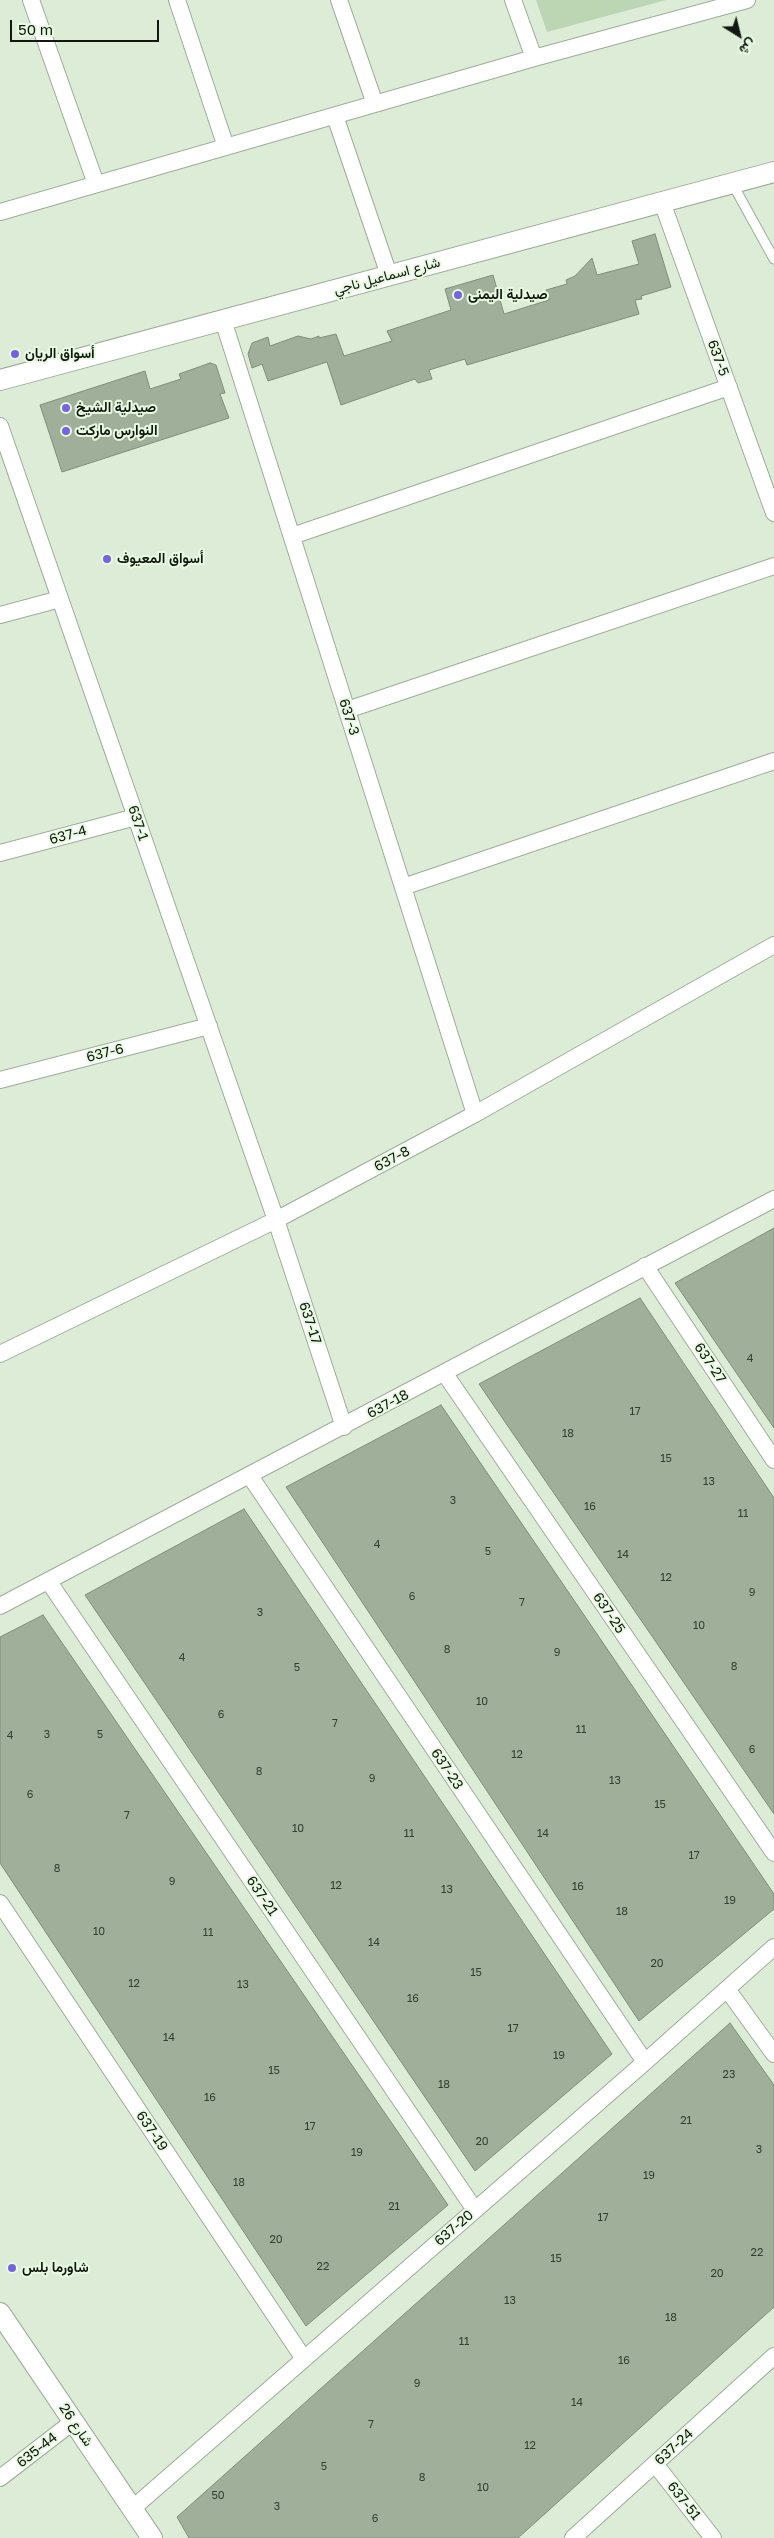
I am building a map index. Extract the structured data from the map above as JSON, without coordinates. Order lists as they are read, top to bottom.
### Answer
{
  "streets": {
    "street": [
      "شارع اسماعيل ناجي",
      "637-5",
      "637-3",
      "637-1",
      "637-4",
      "637-6",
      "637-8",
      "637-17",
      "637-27",
      "637-18",
      "637-25",
      "637-23",
      "637-21",
      "637-19",
      "637-20",
      "شارع 26",
      "637-24",
      "635-44",
      "637-51"
    ]
  },
  "crossings": [
    ["شارع اسماعيل ناجي", "637-5"],
    ["شارع اسماعيل ناجي", "637-3"],
    ["637-3", "637-8"],
    ["637-1", "637-4"],
    ["637-1", "637-6"],
    ["637-1", "637-8"],
    ["637-1", "637-17"],
    ["637-8", "637-17"],
    ["637-17", "637-18"],
    ["637-27", "637-18"],
    ["637-18", "637-25"],
    ["637-18", "637-23"],
    ["637-18", "637-21"],
    ["637-23", "637-20"],
    ["637-21", "637-20"],
    ["637-19", "637-20"],
    ["637-20", "شارع 26"],
    ["شارع 26", "635-44"],
    ["637-24", "637-51"]
  ],
  "places": [
    "صيدلية اليمنى",
    "أسواق الريان",
    "صيدلية الشيخ",
    "النوارس ماركت",
    "أسواق المعيوف",
    "شاورما بلس"
  ],
  "house_numbers": [
    "4",
    "17",
    "18",
    "15",
    "13",
    "3",
    "16",
    "11",
    "4",
    "5",
    "14",
    "12",
    "9",
    "6",
    "7",
    "3",
    "10",
    "8",
    "9",
    "4",
    "8",
    "5",
    "10",
    "6",
    "7",
    "11",
    "3",
    "5",
    "4",
    "6",
    "12",
    "8",
    "9",
    "13",
    "6",
    "15",
    "7",
    "10",
    "11",
    "14",
    "17",
    "8",
    "9",
    "12",
    "16",
    "13",
    "19",
    "18",
    "10",
    "11",
    "14",
    "20",
    "15",
    "12",
    "13",
    "16",
    "17",
    "14",
    "19",
    "15",
    "23",
    "18",
    "16",
    "21",
    "17",
    "20",
    "3",
    "19",
    "19",
    "18",
    "21",
    "17",
    "20",
    "22",
    "15",
    "22",
    "20",
    "13",
    "18",
    "11",
    "16",
    "9",
    "14",
    "7",
    "12",
    "5",
    "8",
    "10",
    "50",
    "3",
    "6"
  ],
  "scale_bar": "50 m",
  "north": "bottom right"
}
